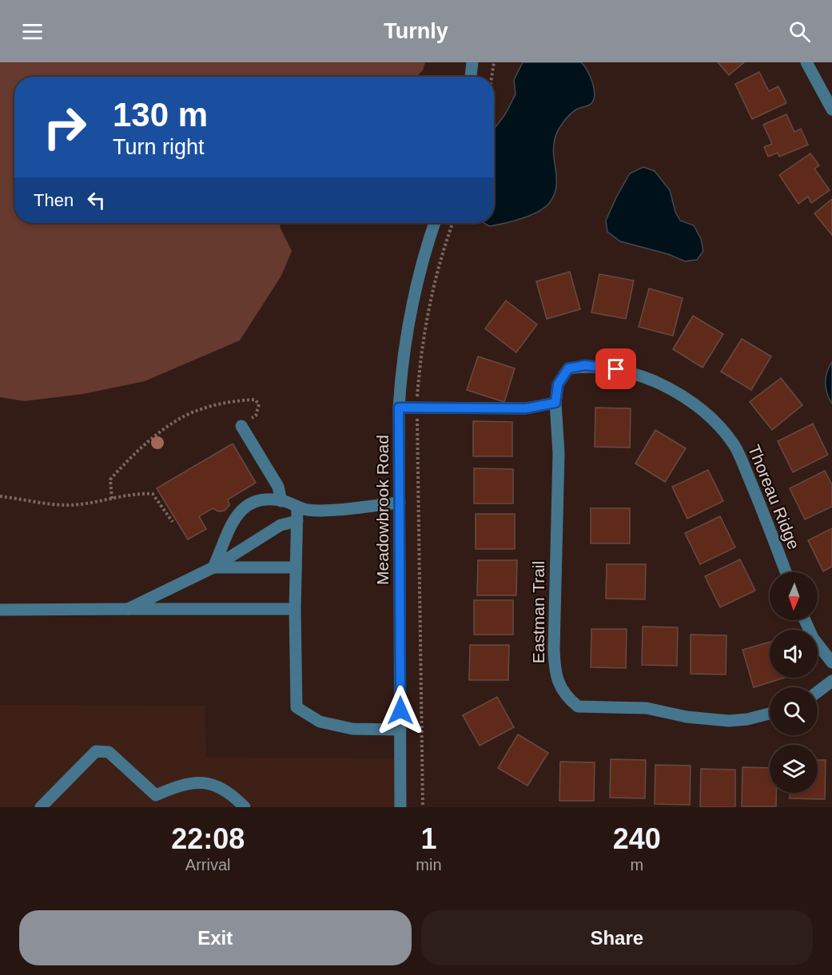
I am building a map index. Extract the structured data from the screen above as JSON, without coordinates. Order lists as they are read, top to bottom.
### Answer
{
  "streets": {
    "street": ["Thoreau Ridge", "Meadowbrook Road", "Eastman Trail"]
  },
  "crossings": [
    ["Thoreau Ridge", "Eastman Trail"]
  ],
  "north": "bottom",
  "page": {
    "header": "Turnly",
    "turn": ["130 m", "Turn right"],
    "then": "Then",
    "eta": [
      "22:08",
      "Arrival",
      "1",
      "min",
      "240",
      "m"
    ],
    "buttons": ["Exit", "Share"]
  }
}
